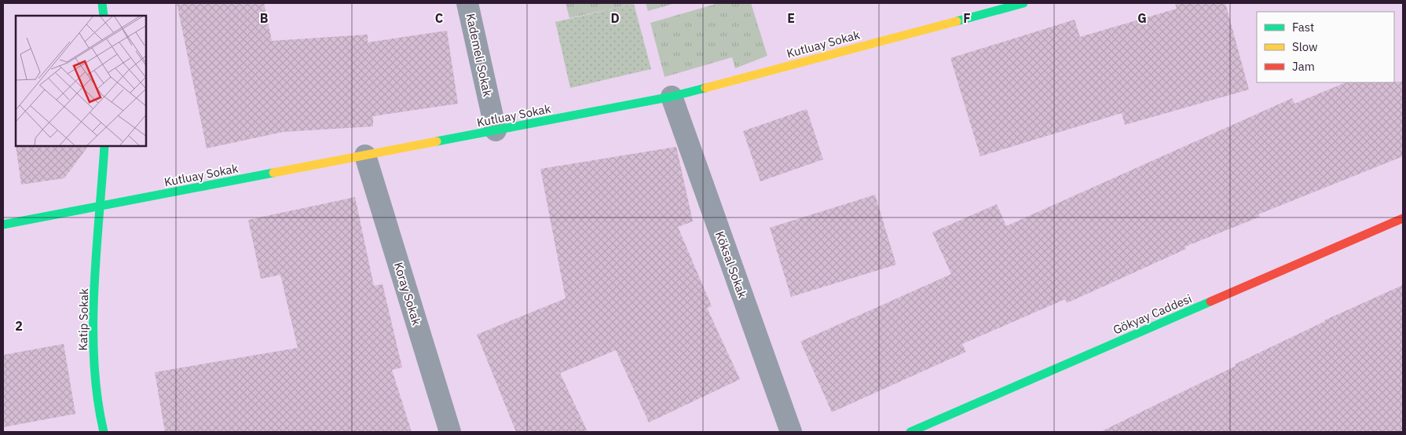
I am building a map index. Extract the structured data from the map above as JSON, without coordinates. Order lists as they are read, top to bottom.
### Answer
{
  "streets": {
    "street": [
      "Kutluay Sokak",
      "Kademeli Sokak",
      "Köksal Sokak",
      "Koray Sokak",
      "Gökyay Caddesi",
      "Katip Sokak"
    ]
  },
  "crossings": [
    ["Kutluay Sokak", "Kademeli Sokak"],
    ["Kutluay Sokak", "Köksal Sokak"],
    ["Kutluay Sokak", "Koray Sokak"],
    ["Kutluay Sokak", "Katip Sokak"]
  ],
  "legend": ["Fast", "Slow", "Jam"],
  "grid": {
    "columns": [
      "B",
      "C",
      "D",
      "E",
      "F",
      "G"
    ],
    "rows": ["2"]
  }
}
